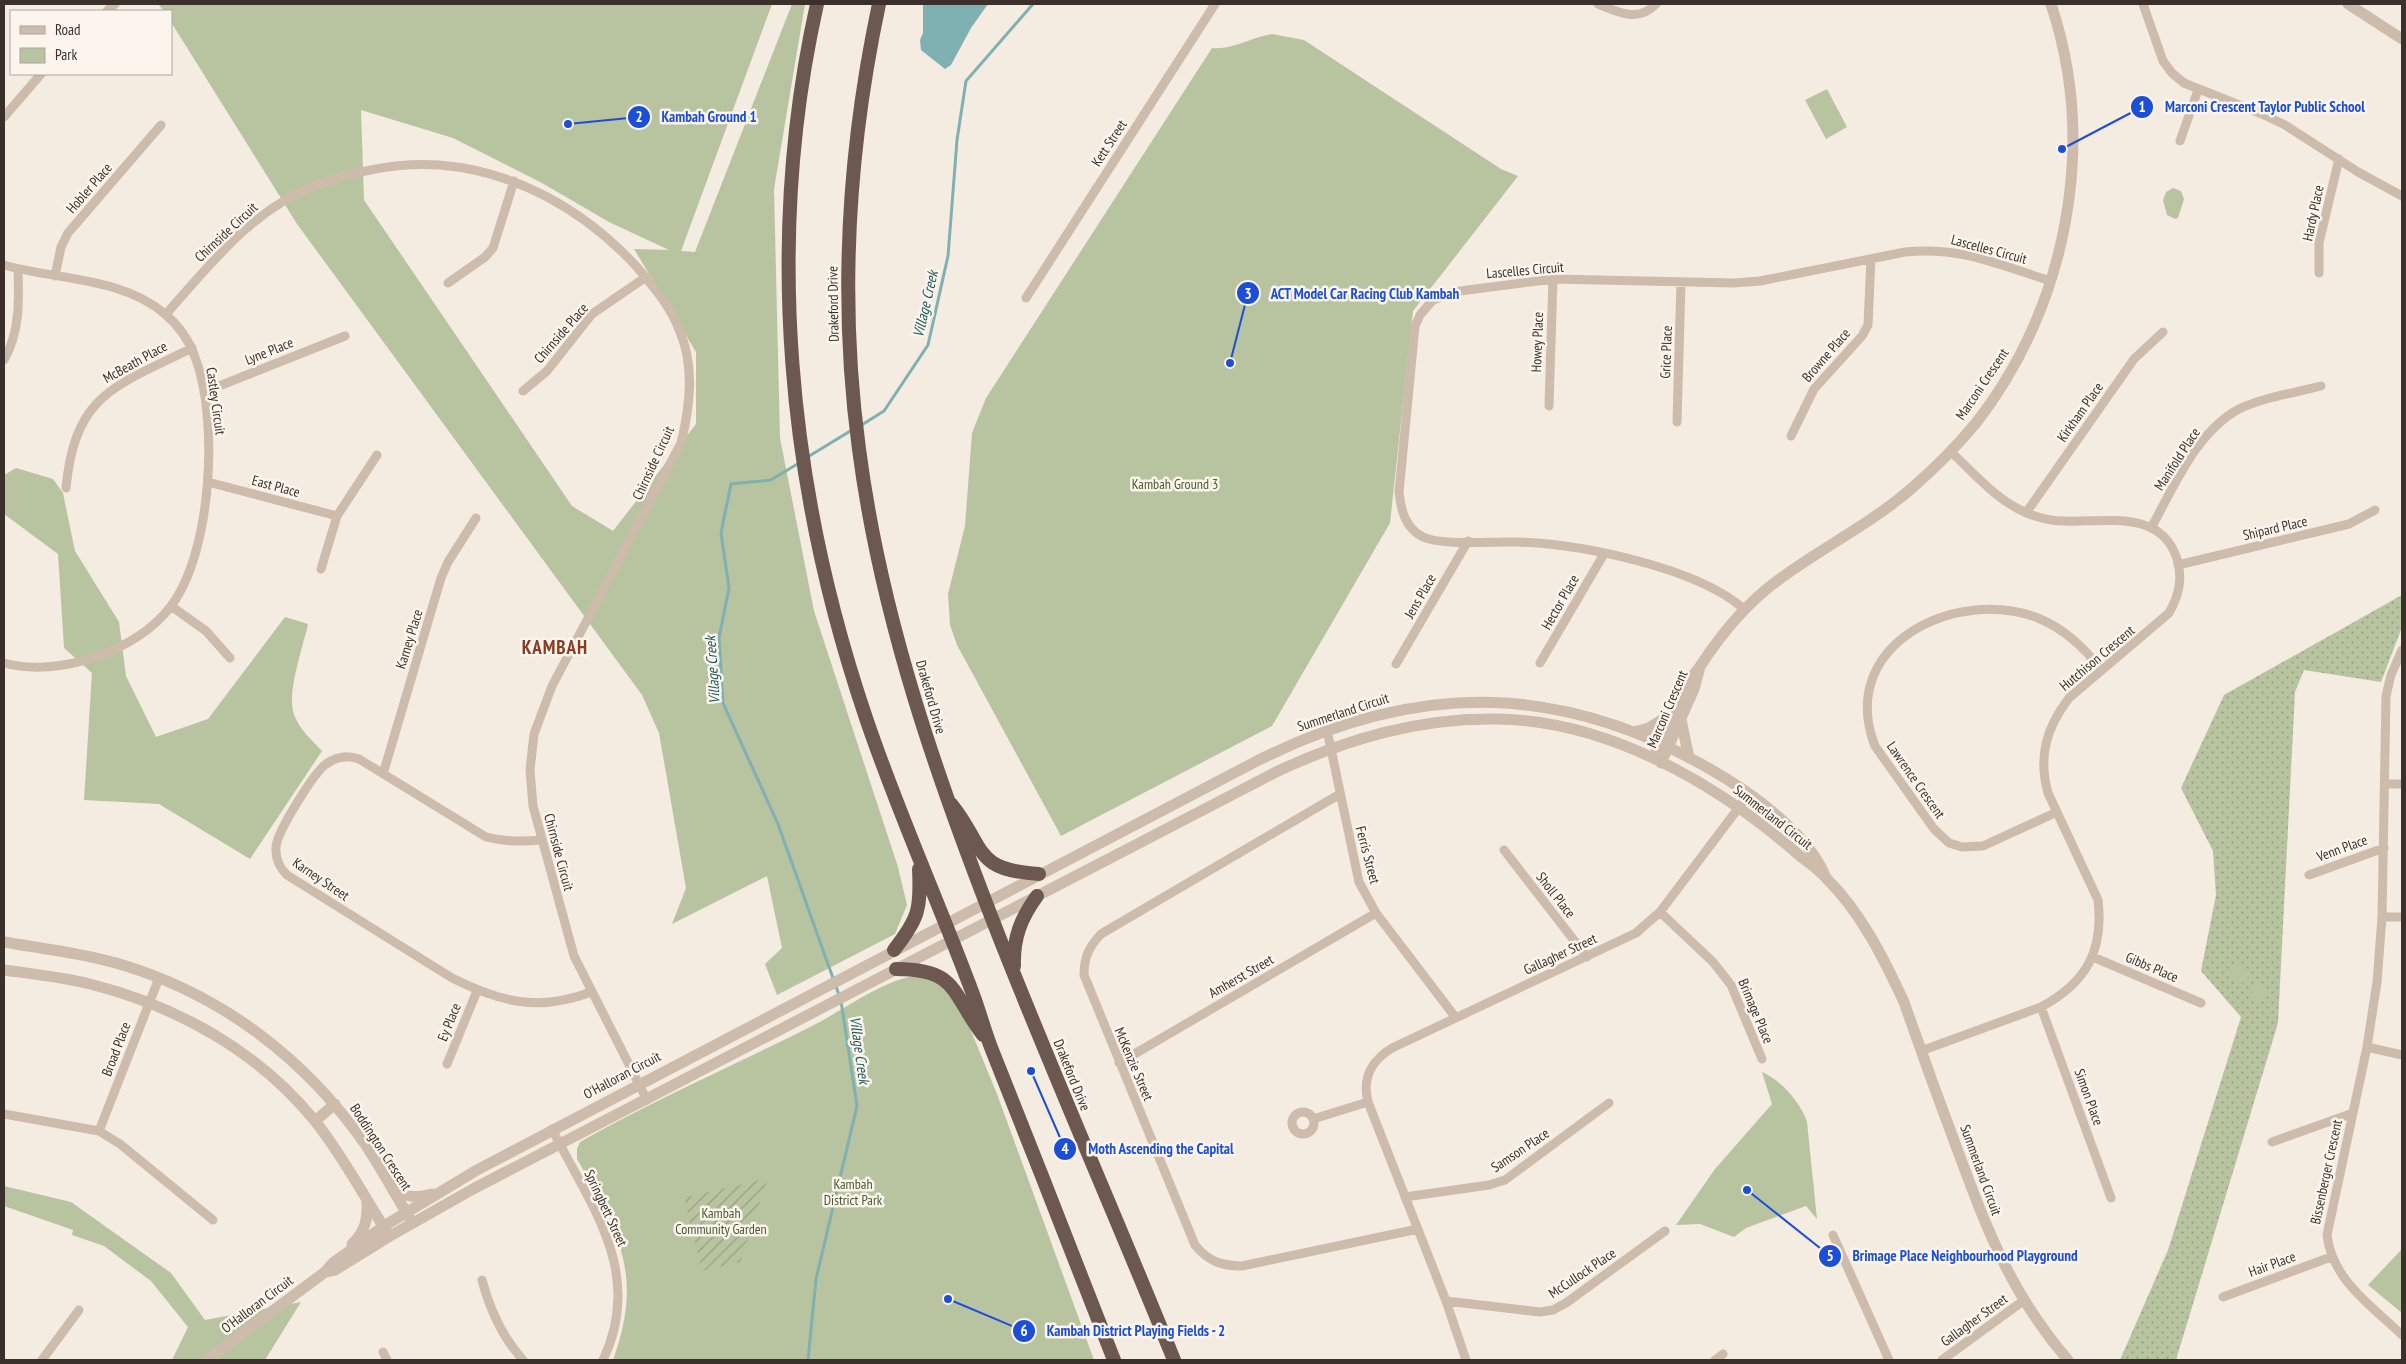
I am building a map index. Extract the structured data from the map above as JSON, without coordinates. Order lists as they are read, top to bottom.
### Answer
{
  "streets": {
    "highway": ["Drakeford Drive"],
    "street": [
      "Kett Street",
      "Hobler Place",
      "Hardy Place",
      "Chirnside Circuit",
      "Lascelles Circuit",
      "Chirnside Place",
      "Howey Place",
      "Lyne Place",
      "Grice Place",
      "Browne Place",
      "McBeath Place",
      "Marconi Crescent",
      "Castley Circuit",
      "Kirkham Place",
      "Manifold Place",
      "East Place",
      "Shipard Place",
      "Jens Place",
      "Hector Place",
      "Karney Place",
      "Hutchison Crescent",
      "Summerland Circuit",
      "Lawrence Crescent",
      "Venn Place",
      "Ferris Street",
      "Karney Street",
      "Sholl Place",
      "Gallagher Street",
      "Gibbs Place",
      "Amherst Street",
      "Brimage Place",
      "Ey Place",
      "Broad Place",
      "McKenzie Street",
      "O'Halloran Circuit",
      "Simon Place",
      "Boddington Crescent",
      "Samson Place",
      "Bissenberger Crescent",
      "Springbett Street",
      "Hair Place",
      "McCullock Place"
    ]
  },
  "crossings": [
    ["Hobler Place", "Castley Circuit"],
    ["Chirnside Circuit", "Chirnside Place"],
    ["Chirnside Circuit", "Castley Circuit"],
    ["Chirnside Circuit", "Karney Street"],
    ["Chirnside Circuit", "O'Halloran Circuit"],
    ["Lascelles Circuit", "Howey Place"],
    ["Lascelles Circuit", "Grice Place"],
    ["Lascelles Circuit", "Browne Place"],
    ["Lascelles Circuit", "Marconi Crescent"],
    ["Lascelles Circuit", "Jens Place"],
    ["Lascelles Circuit", "Hector Place"],
    ["Drakeford Drive", "Summerland Circuit"],
    ["Lyne Place", "Castley Circuit"],
    ["McBeath Place", "Castley Circuit"],
    ["Marconi Crescent", "Hutchison Crescent"],
    ["Marconi Crescent", "Summerland Circuit"],
    ["Castley Circuit", "East Place"],
    ["Kirkham Place", "Hutchison Crescent"],
    ["Manifold Place", "Hutchison Crescent"],
    ["Shipard Place", "Hutchison Crescent"],
    ["Karney Place", "Karney Street"],
    ["Hutchison Crescent", "Summerland Circuit"],
    ["Hutchison Crescent", "Lawrence Crescent"],
    ["Hutchison Crescent", "Gibbs Place"],
    ["Hutchison Crescent", "Simon Place"],
    ["Summerland Circuit", "Ferris Street"],
    ["Summerland Circuit", "Gallagher Street"],
    ["Summerland Circuit", "O'Halloran Circuit"],
    ["Venn Place", "Bissenberger Crescent"],
    ["Ferris Street", "Gallagher Street"],
    ["Ferris Street", "Amherst Street"],
    ["Ferris Street", "McKenzie Street"],
    ["Karney Street", "Ey Place"],
    ["Sholl Place", "Gallagher Street"],
    ["Gallagher Street", "Brimage Place"],
    ["Gallagher Street", "McKenzie Street"],
    ["Gallagher Street", "Samson Place"],
    ["Gallagher Street", "McCullock Place"],
    ["Amherst Street", "McKenzie Street"],
    ["Broad Place", "Boddington Crescent"],
    ["O'Halloran Circuit", "Boddington Crescent"],
    ["O'Halloran Circuit", "Springbett Street"],
    ["Bissenberger Crescent", "Hair Place"]
  ],
  "districts": ["KAMBAH"],
  "water": ["Village Creek"],
  "parks": ["Kambah Ground 3", "Kambah District Park", "Kambah Community Garden"],
  "places": [
    "Kambah Ground 1",
    "Marconi Crescent Taylor Public School",
    "ACT Model Car Racing Club Kambah",
    "Moth Ascending the Capital",
    "Brimage Place Neighbourhood Playground",
    "Kambah District Playing Fields - 2"
  ],
  "legend": ["Road", "Park"]
}
